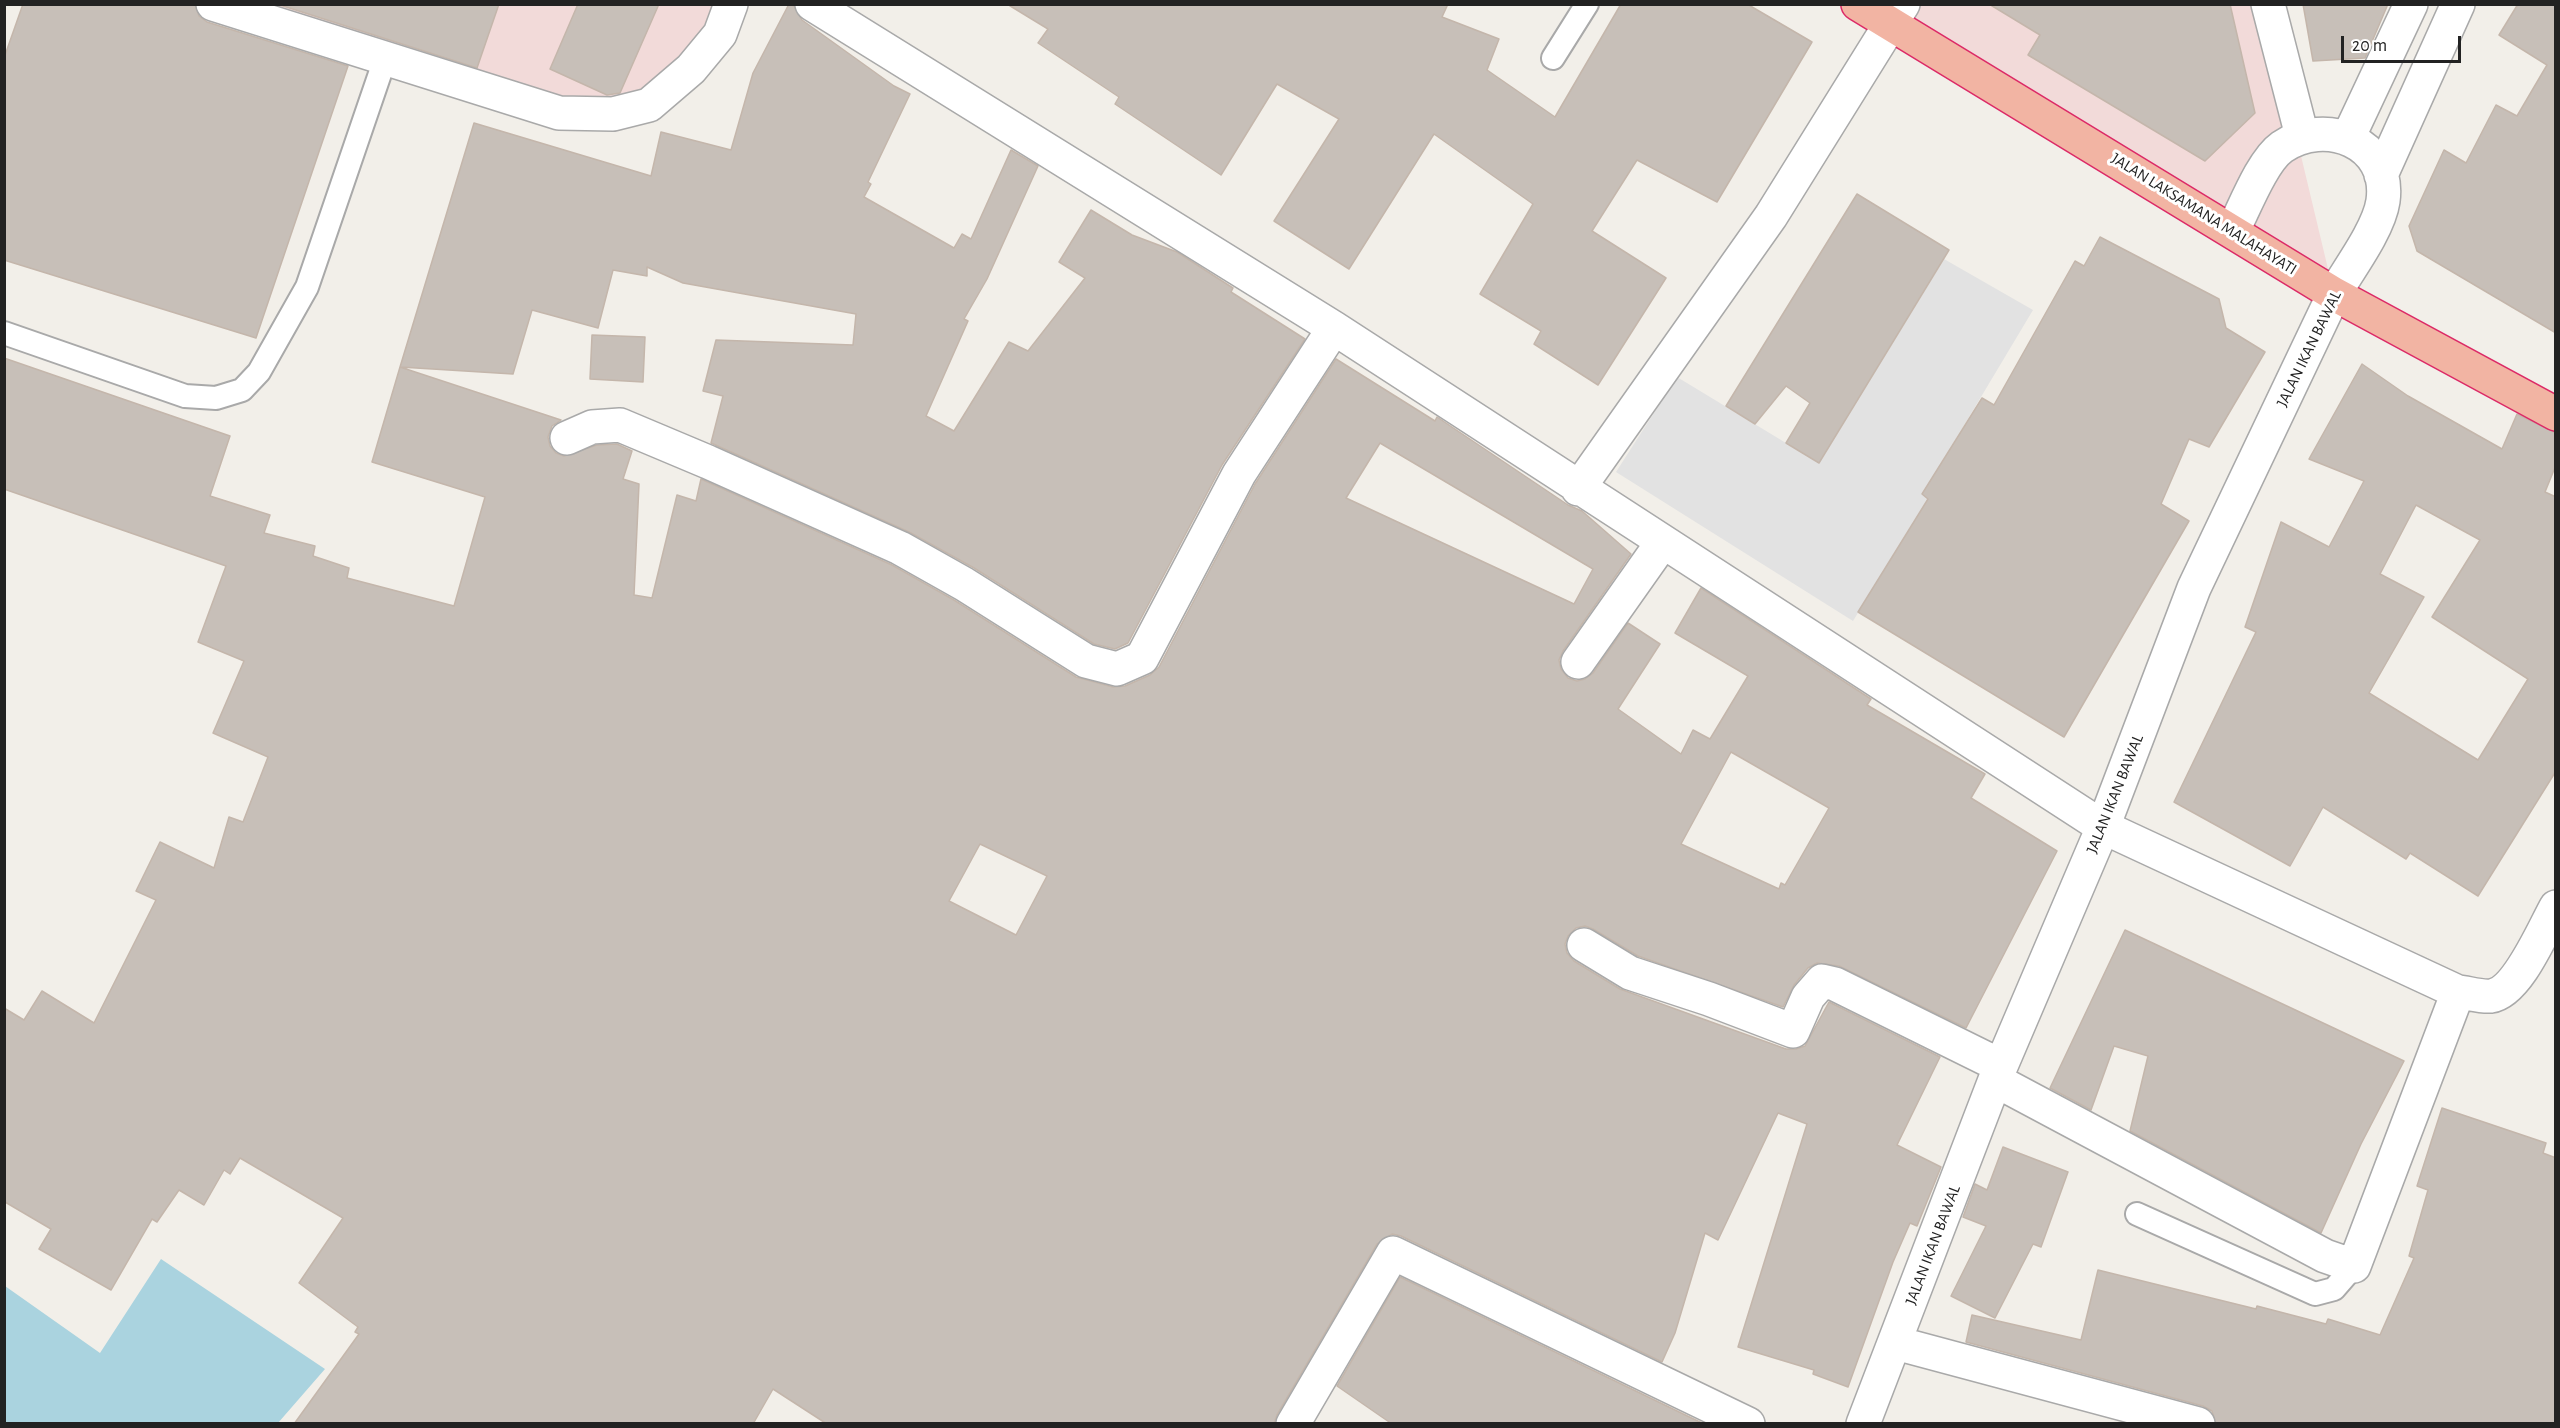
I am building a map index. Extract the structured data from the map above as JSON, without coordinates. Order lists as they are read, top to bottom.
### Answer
{
  "streets": {
    "highway": ["JALAN LAKSAMANA MALAHAYATI"],
    "street": ["JALAN IKAN BAWAL"]
  },
  "crossings": [
    ["JALAN LAKSAMANA MALAHAYATI", "JALAN IKAN BAWAL"]
  ],
  "scale_bar": "20 m"
}
